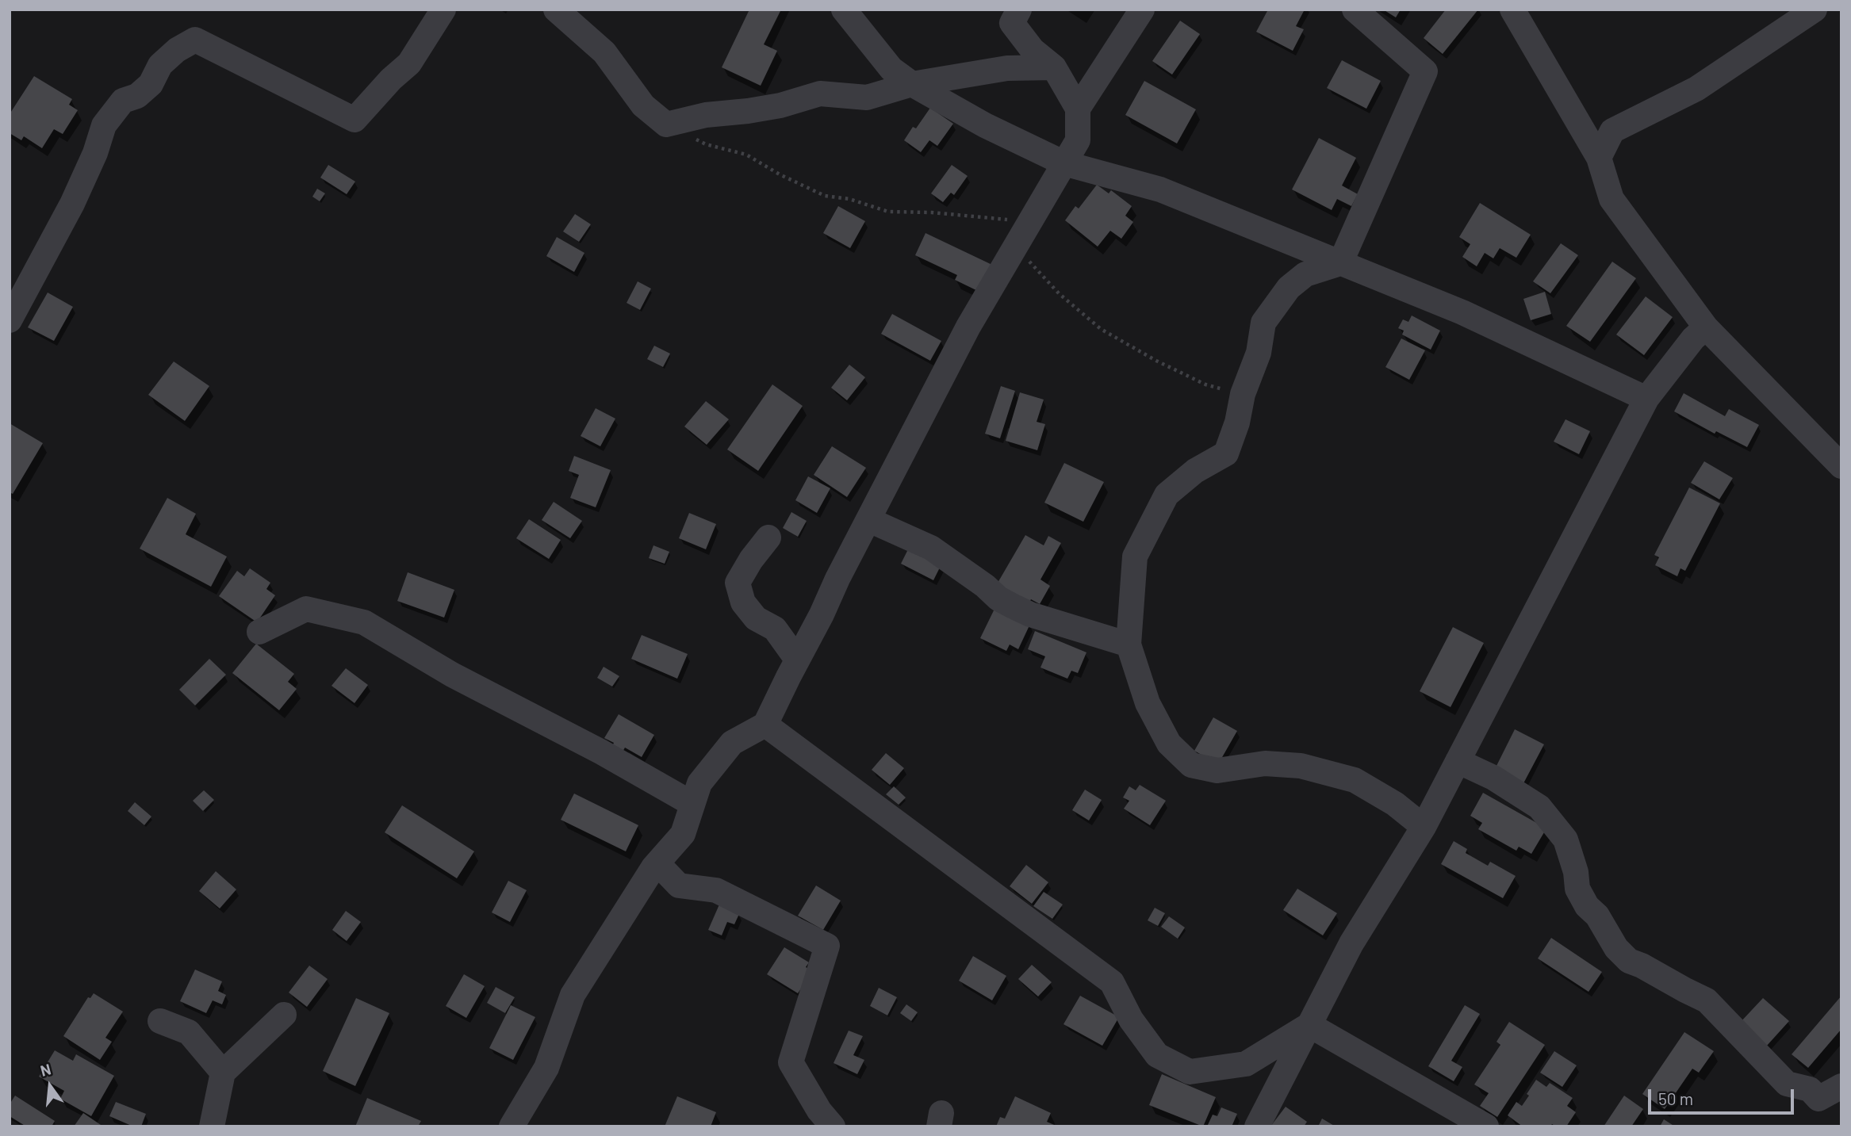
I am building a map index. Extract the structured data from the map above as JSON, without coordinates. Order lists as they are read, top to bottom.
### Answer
{
  "scale_bar": "50 m",
  "north": "top"
}
